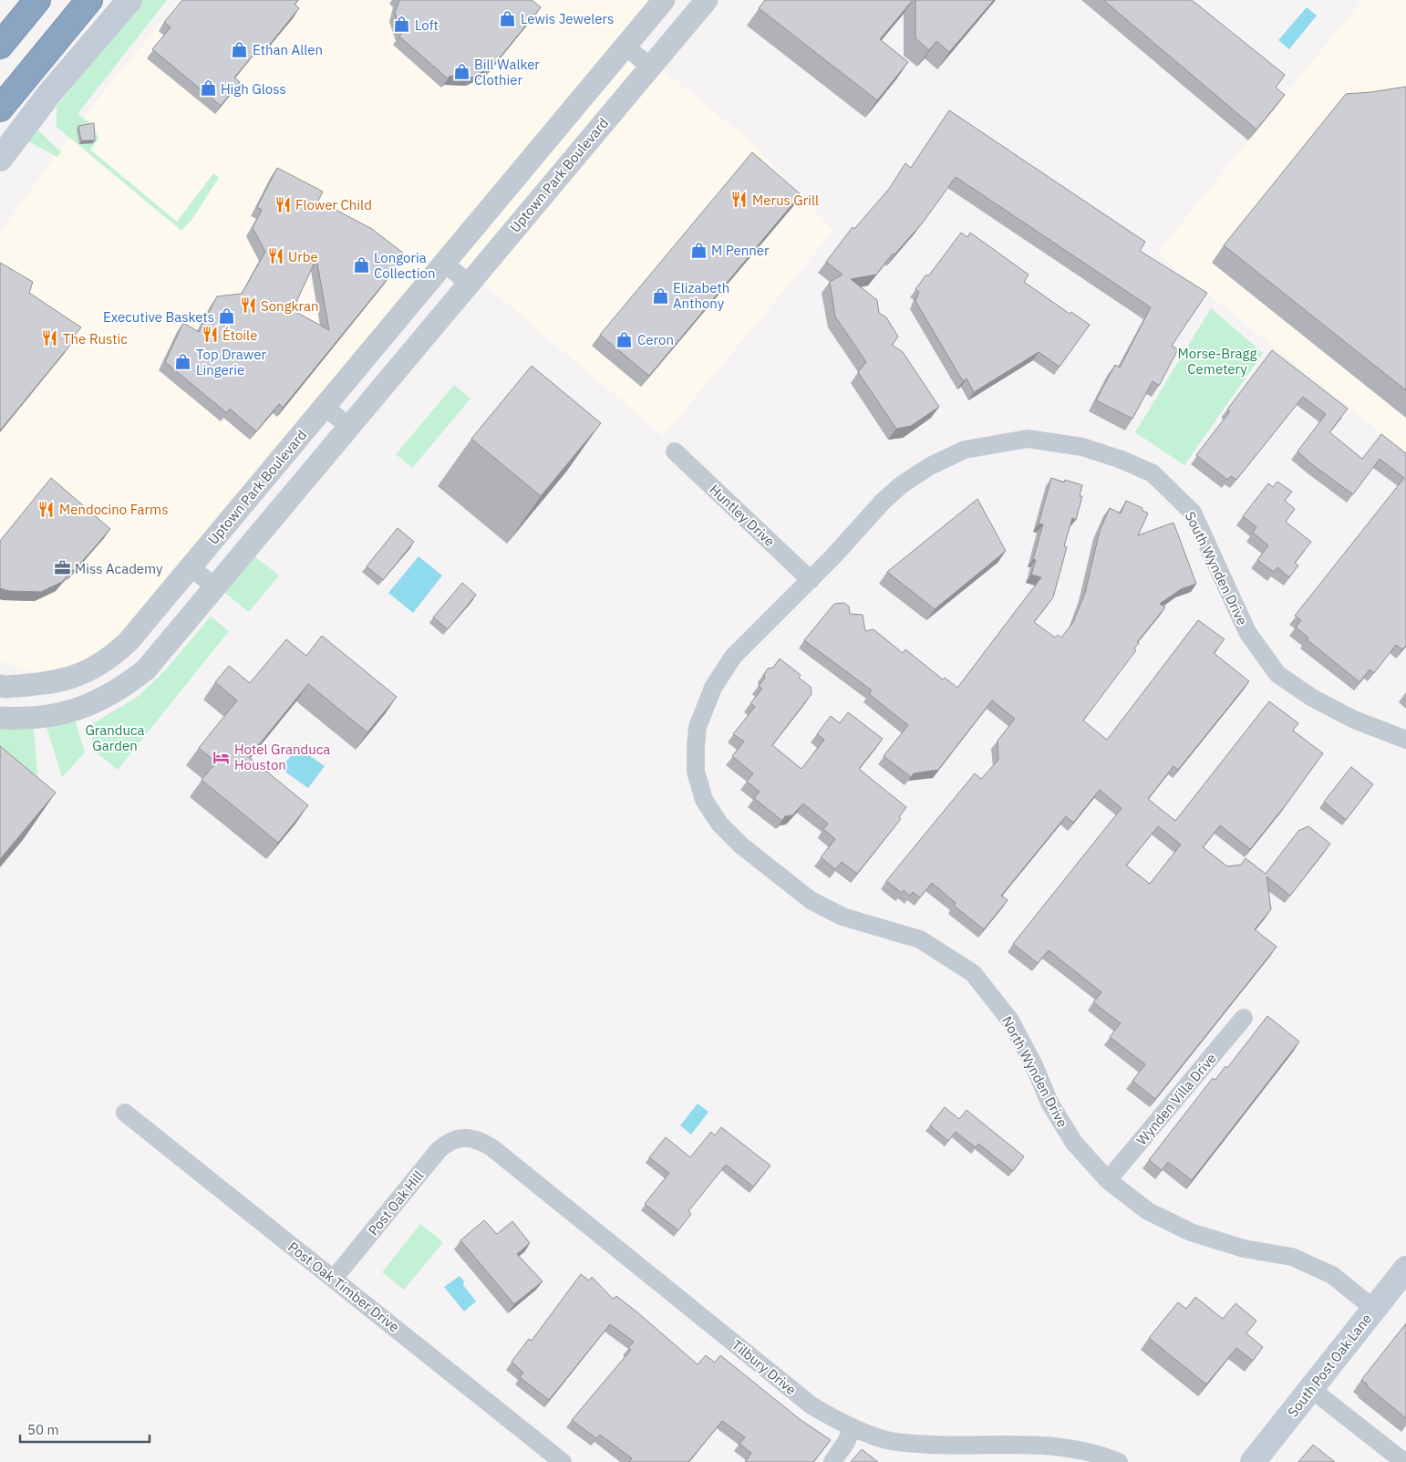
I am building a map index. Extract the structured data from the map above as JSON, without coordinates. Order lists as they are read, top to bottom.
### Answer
{
  "streets": {
    "main road": ["South Post Oak Lane"],
    "street": [
      "Uptown Park Boulevard",
      "Huntley Drive",
      "South Wynden Drive",
      "North Wynden Drive",
      "Wynden Villa Drive",
      "Post Oak Hill",
      "Post Oak Timber Drive",
      "Tilbury Drive"
    ]
  },
  "crossings": [
    ["Huntley Drive", "South Wynden Drive"],
    ["Huntley Drive", "North Wynden Drive"],
    ["South Wynden Drive", "North Wynden Drive"],
    ["North Wynden Drive", "Wynden Villa Drive"],
    ["North Wynden Drive", "South Post Oak Lane"],
    ["Post Oak Hill", "Post Oak Timber Drive"],
    ["Post Oak Hill", "Tilbury Drive"]
  ],
  "parks": ["Morse-Bragg Cemetery", "Granduca Garden"],
  "places": {
    "shop": [
      "Lewis Jewelers",
      "Loft",
      "Ethan Allen",
      "Bill Walker Clothier",
      "High Gloss",
      "M Penner",
      "Longoria Collection",
      "Elizabeth Anthony",
      "Executive Baskets",
      "Ceron",
      "Top Drawer Lingerie"
    ],
    "restaurant": [
      "Merus Grill",
      "Flower Child",
      "Urbe",
      "Songkran",
      "Étoile",
      "The Rustic",
      "Mendocino Farms"
    ],
    "office": ["Miss Academy"],
    "hotel": ["Hotel Granduca Houston"]
  },
  "scale_bar": "50 m"
}
